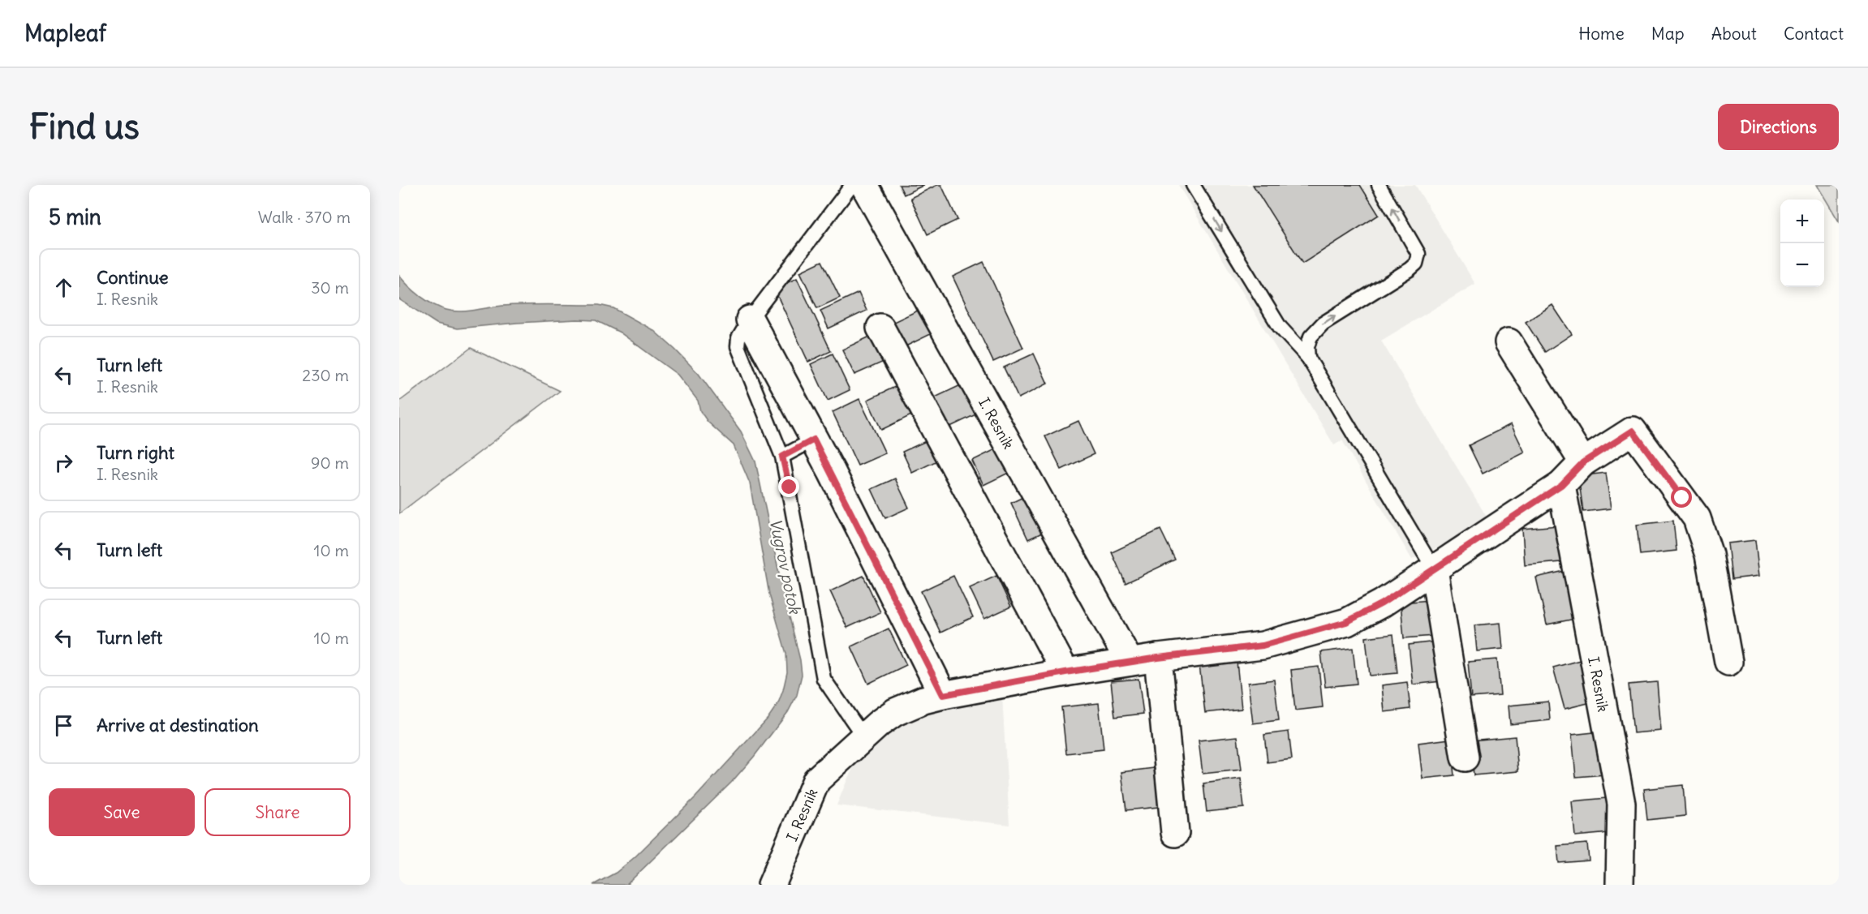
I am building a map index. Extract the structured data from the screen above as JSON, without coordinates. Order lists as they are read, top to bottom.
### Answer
{
  "streets": {
    "street": ["I. Resnik"]
  },
  "water": ["Vugrov potok"],
  "page": {
    "header": "Mapleaf",
    "nav": [
      "Home",
      "Map",
      "About",
      "Contact"
    ],
    "buttons": [
      "Directions",
      ["Save", "Share"]
    ],
    "title": "Find us",
    "heading": ["5 min", "Walk · 370 m"],
    "map_buttons": ["+", "−"],
    "list": [
      ["Continue", "I. Resnik", "30 m"],
      ["Turn left", "I. Resnik", "230 m"],
      ["Turn right", "I. Resnik", "90 m"],
      ["Turn left", "10 m"],
      ["Turn left", "10 m"],
      "Arrive at destination"
    ]
  }
}
